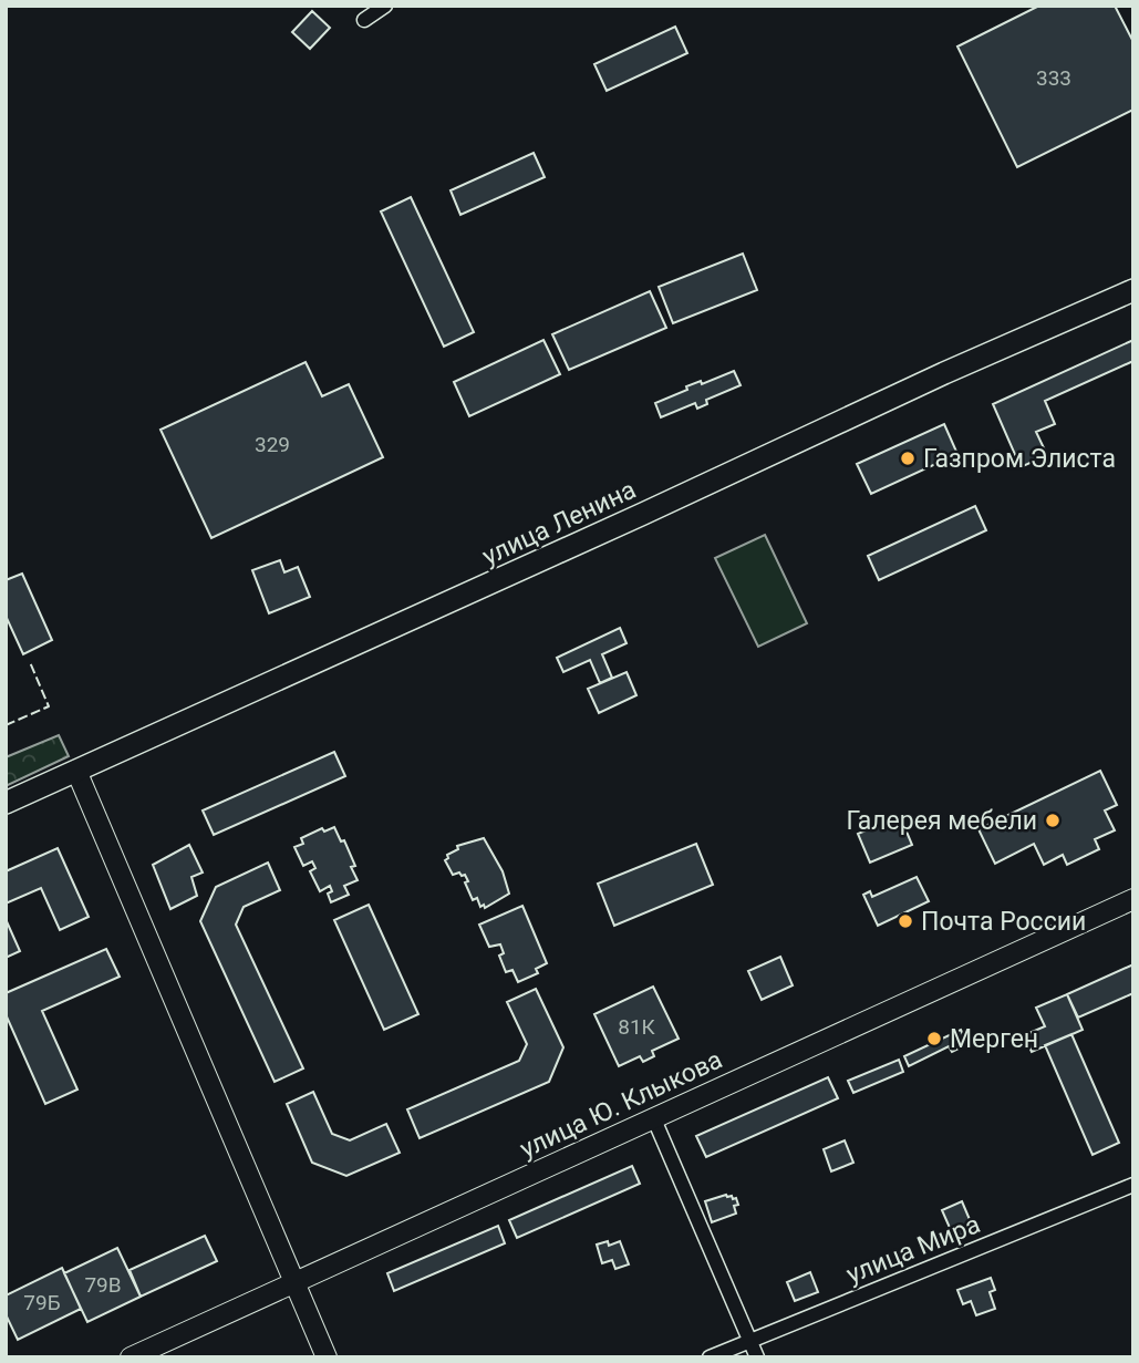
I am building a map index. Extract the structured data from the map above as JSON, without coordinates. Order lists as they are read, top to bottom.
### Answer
{
  "streets": {
    "main road": ["улица Ленина", "улица Ю. Клыкова"],
    "street": ["улица Мира"]
  },
  "places": [
    "Газпром Элиста",
    "Галерея мебели",
    "Почта России",
    "Мерген"
  ],
  "house_numbers": [
    "333",
    "329",
    "81К",
    "79В",
    "79Б"
  ]
}
